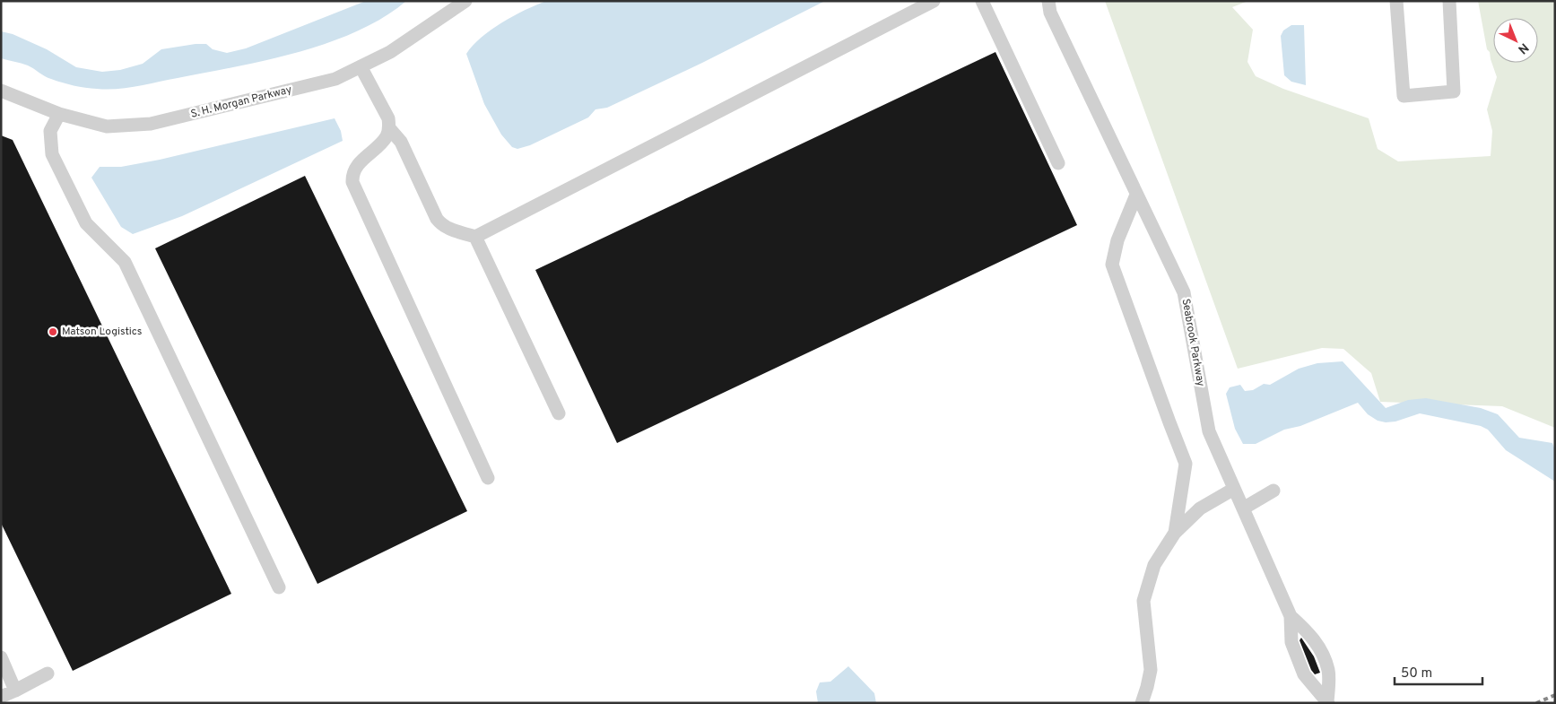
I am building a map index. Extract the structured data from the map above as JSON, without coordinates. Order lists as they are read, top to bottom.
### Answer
{
  "streets": {
    "street": ["S. H. Morgan Parkway", "Seabrook Parkway"]
  },
  "places": ["Matson Logistics"],
  "scale_bar": "50 m",
  "north": "bottom right"
}
